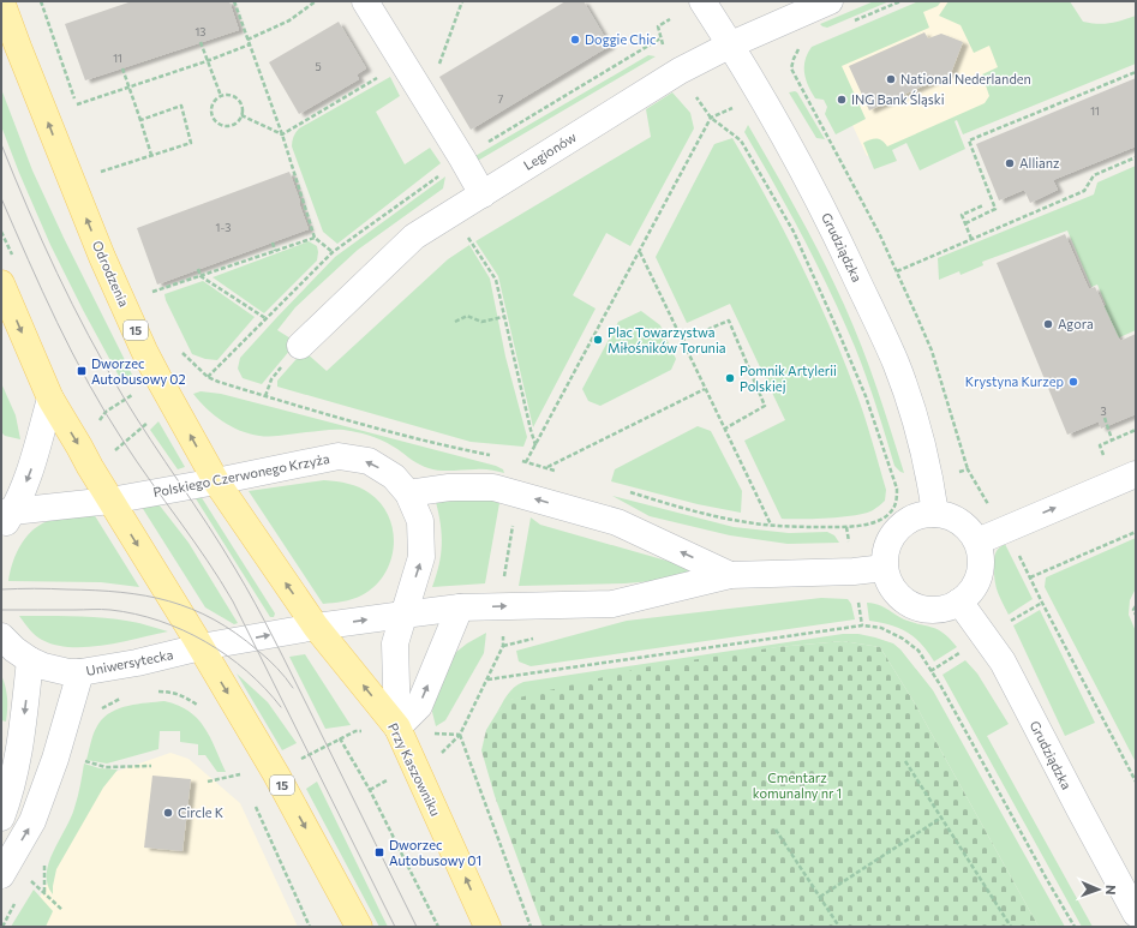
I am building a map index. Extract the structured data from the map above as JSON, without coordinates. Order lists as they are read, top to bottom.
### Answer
{
  "streets": {
    "main road": ["Odrodzenia", "15", "Przy Kaszowniku"],
    "street": [
      "Legionów",
      "Grudziądzka",
      "Polskiego Czerwonego Krzyża",
      "Uniwersytecka"
    ]
  },
  "crossings": [
    ["Legionów", "Grudziądzka"],
    ["Odrodzenia", "Polskiego Czerwonego Krzyża"],
    ["Odrodzenia", "Przy Kaszowniku"],
    ["15", "Polskiego Czerwonego Krzyża"],
    ["15", "Uniwersytecka"],
    ["Polskiego Czerwonego Krzyża", "Przy Kaszowniku"]
  ],
  "parks": ["Cmentarz komunalny nr 1"],
  "places": {
    "other": [
      "Doggie Chic",
      "National Nederlanden",
      "ING Bank Śląski",
      "Allianz",
      "Agora",
      "Plac Towarzystwa Miłośników Torunia",
      "Pomnik Artylerii Polskiej",
      "Krystyna Kurzep",
      "Circle K"
    ],
    "transit": ["Dworzec Autobusowy 02", "Dworzec Autobusowy 01"]
  },
  "house_numbers": [
    "13",
    "11",
    "5",
    "7",
    "11",
    "1-3",
    "3"
  ],
  "north": "right"
}
